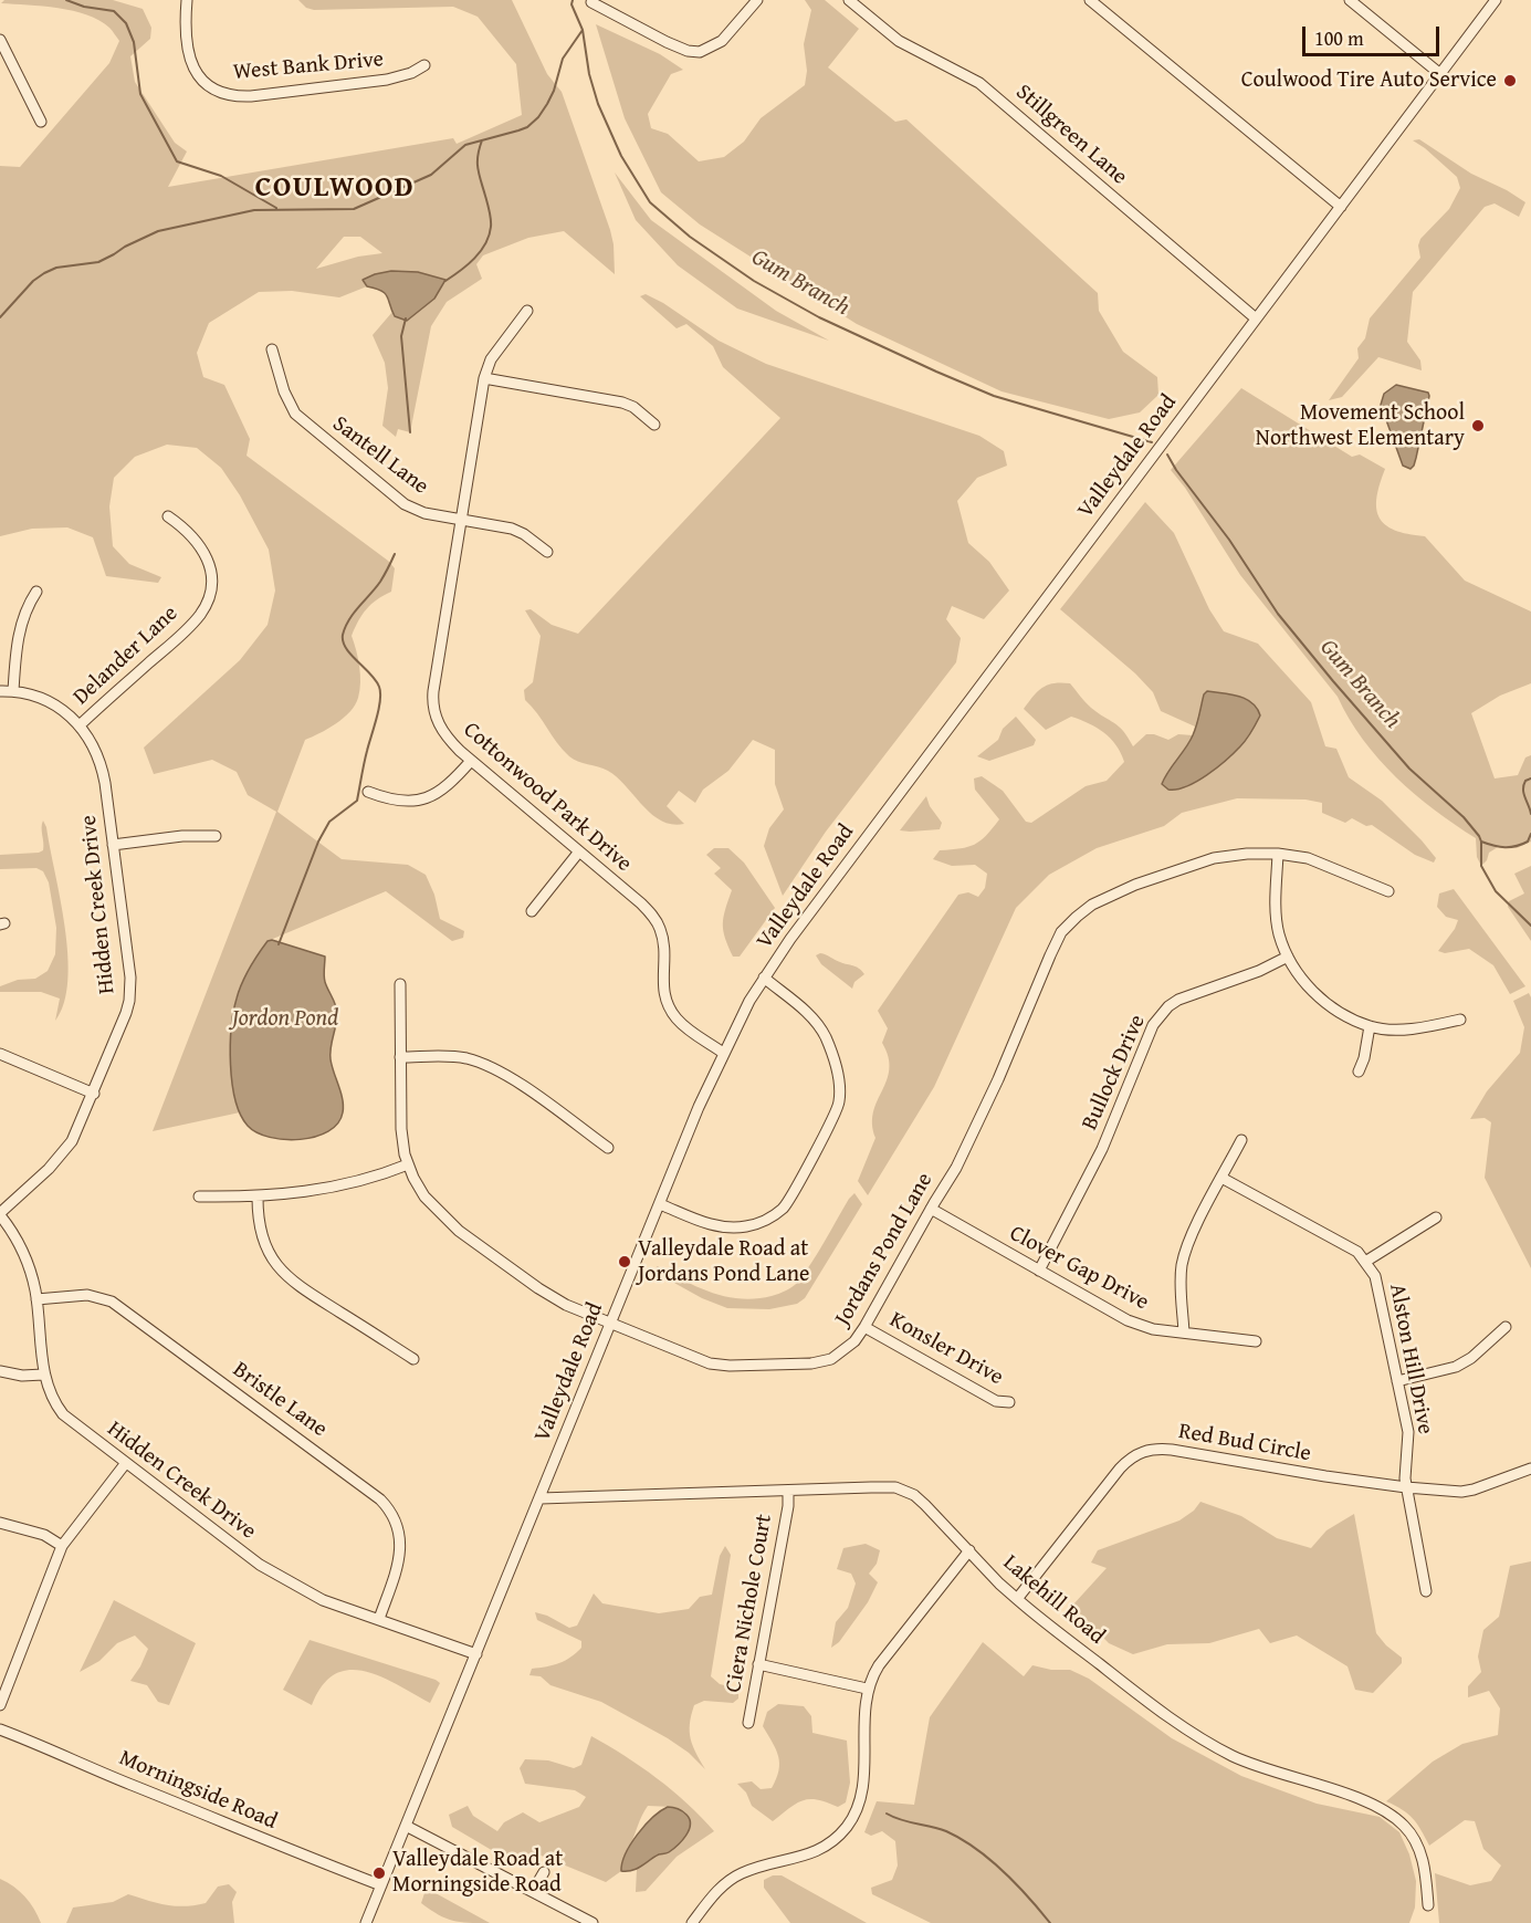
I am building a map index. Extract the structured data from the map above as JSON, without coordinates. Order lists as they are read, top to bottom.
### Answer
{
  "streets": {
    "street": [
      "West Bank Drive",
      "Stillgreen Lane",
      "Santell Lane",
      "Valleydale Road",
      "Delander Lane",
      "Cottonwood Park Drive",
      "Hidden Creek Drive",
      "Bullock Drive",
      "Jordans Pond Lane",
      "Clover Gap Drive",
      "Konsler Drive",
      "Alston Hill Drive",
      "Bristle Lane",
      "Red Bud Circle",
      "Lakehill Road",
      "Ciera Nichole Court",
      "Morningside Road"
    ]
  },
  "crossings": [
    ["Stillgreen Lane", "Valleydale Road"],
    ["Santell Lane", "Cottonwood Park Drive"],
    ["Valleydale Road", "Cottonwood Park Drive"],
    ["Valleydale Road", "Hidden Creek Drive"],
    ["Valleydale Road", "Jordans Pond Lane"],
    ["Valleydale Road", "Lakehill Road"],
    ["Valleydale Road", "Morningside Road"],
    ["Delander Lane", "Hidden Creek Drive"],
    ["Hidden Creek Drive", "Bristle Lane"],
    ["Bullock Drive", "Clover Gap Drive"],
    ["Jordans Pond Lane", "Clover Gap Drive"],
    ["Jordans Pond Lane", "Konsler Drive"],
    ["Alston Hill Drive", "Red Bud Circle"],
    ["Red Bud Circle", "Lakehill Road"],
    ["Lakehill Road", "Ciera Nichole Court"]
  ],
  "districts": ["COULWOOD"],
  "water": ["Gum Branch", "Jordon Pond"],
  "places": [
    "Coulwood Tire Auto Service",
    "Movement School Northwest Elementary",
    "Valleydale Road at Jordans Pond Lane",
    "Valleydale Road at Morningside Road"
  ],
  "scale_bar": "100 m"
}
